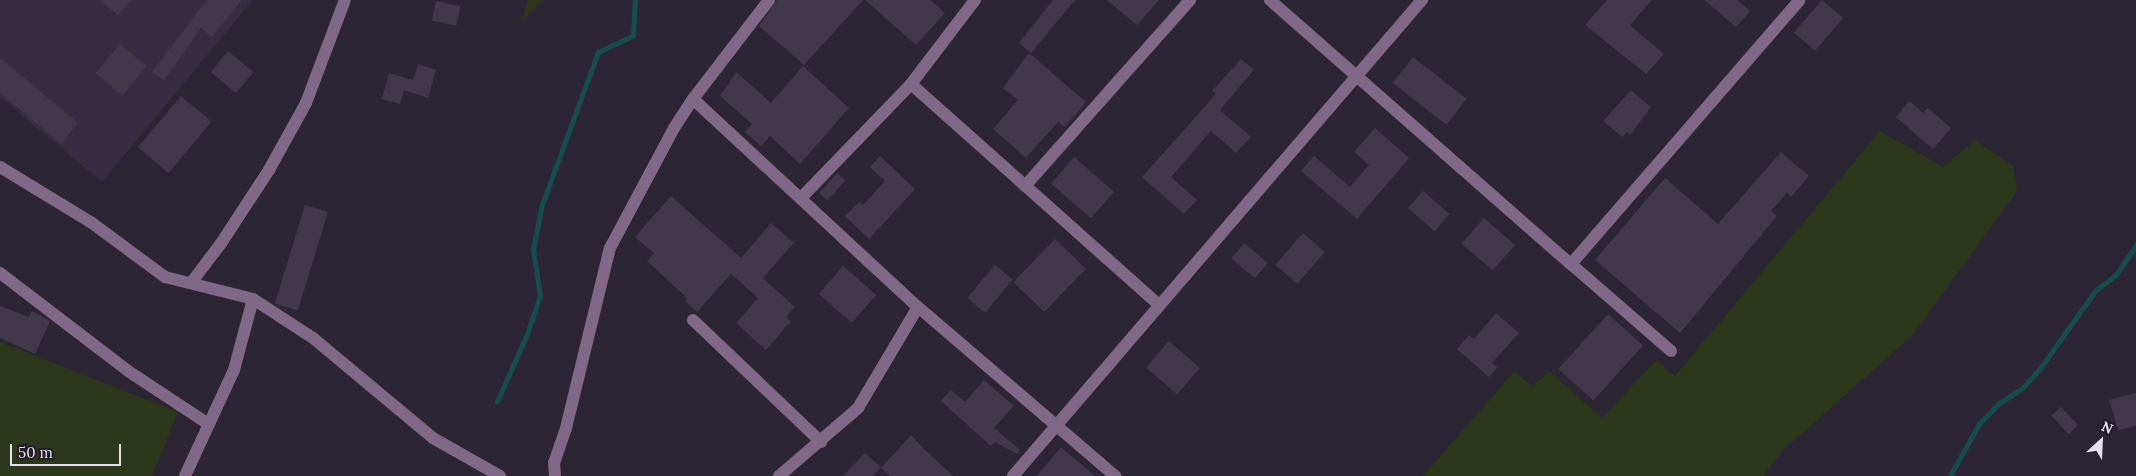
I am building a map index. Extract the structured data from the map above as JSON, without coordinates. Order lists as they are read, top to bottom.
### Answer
{
  "scale_bar": "50 m",
  "north": "top right"
}
